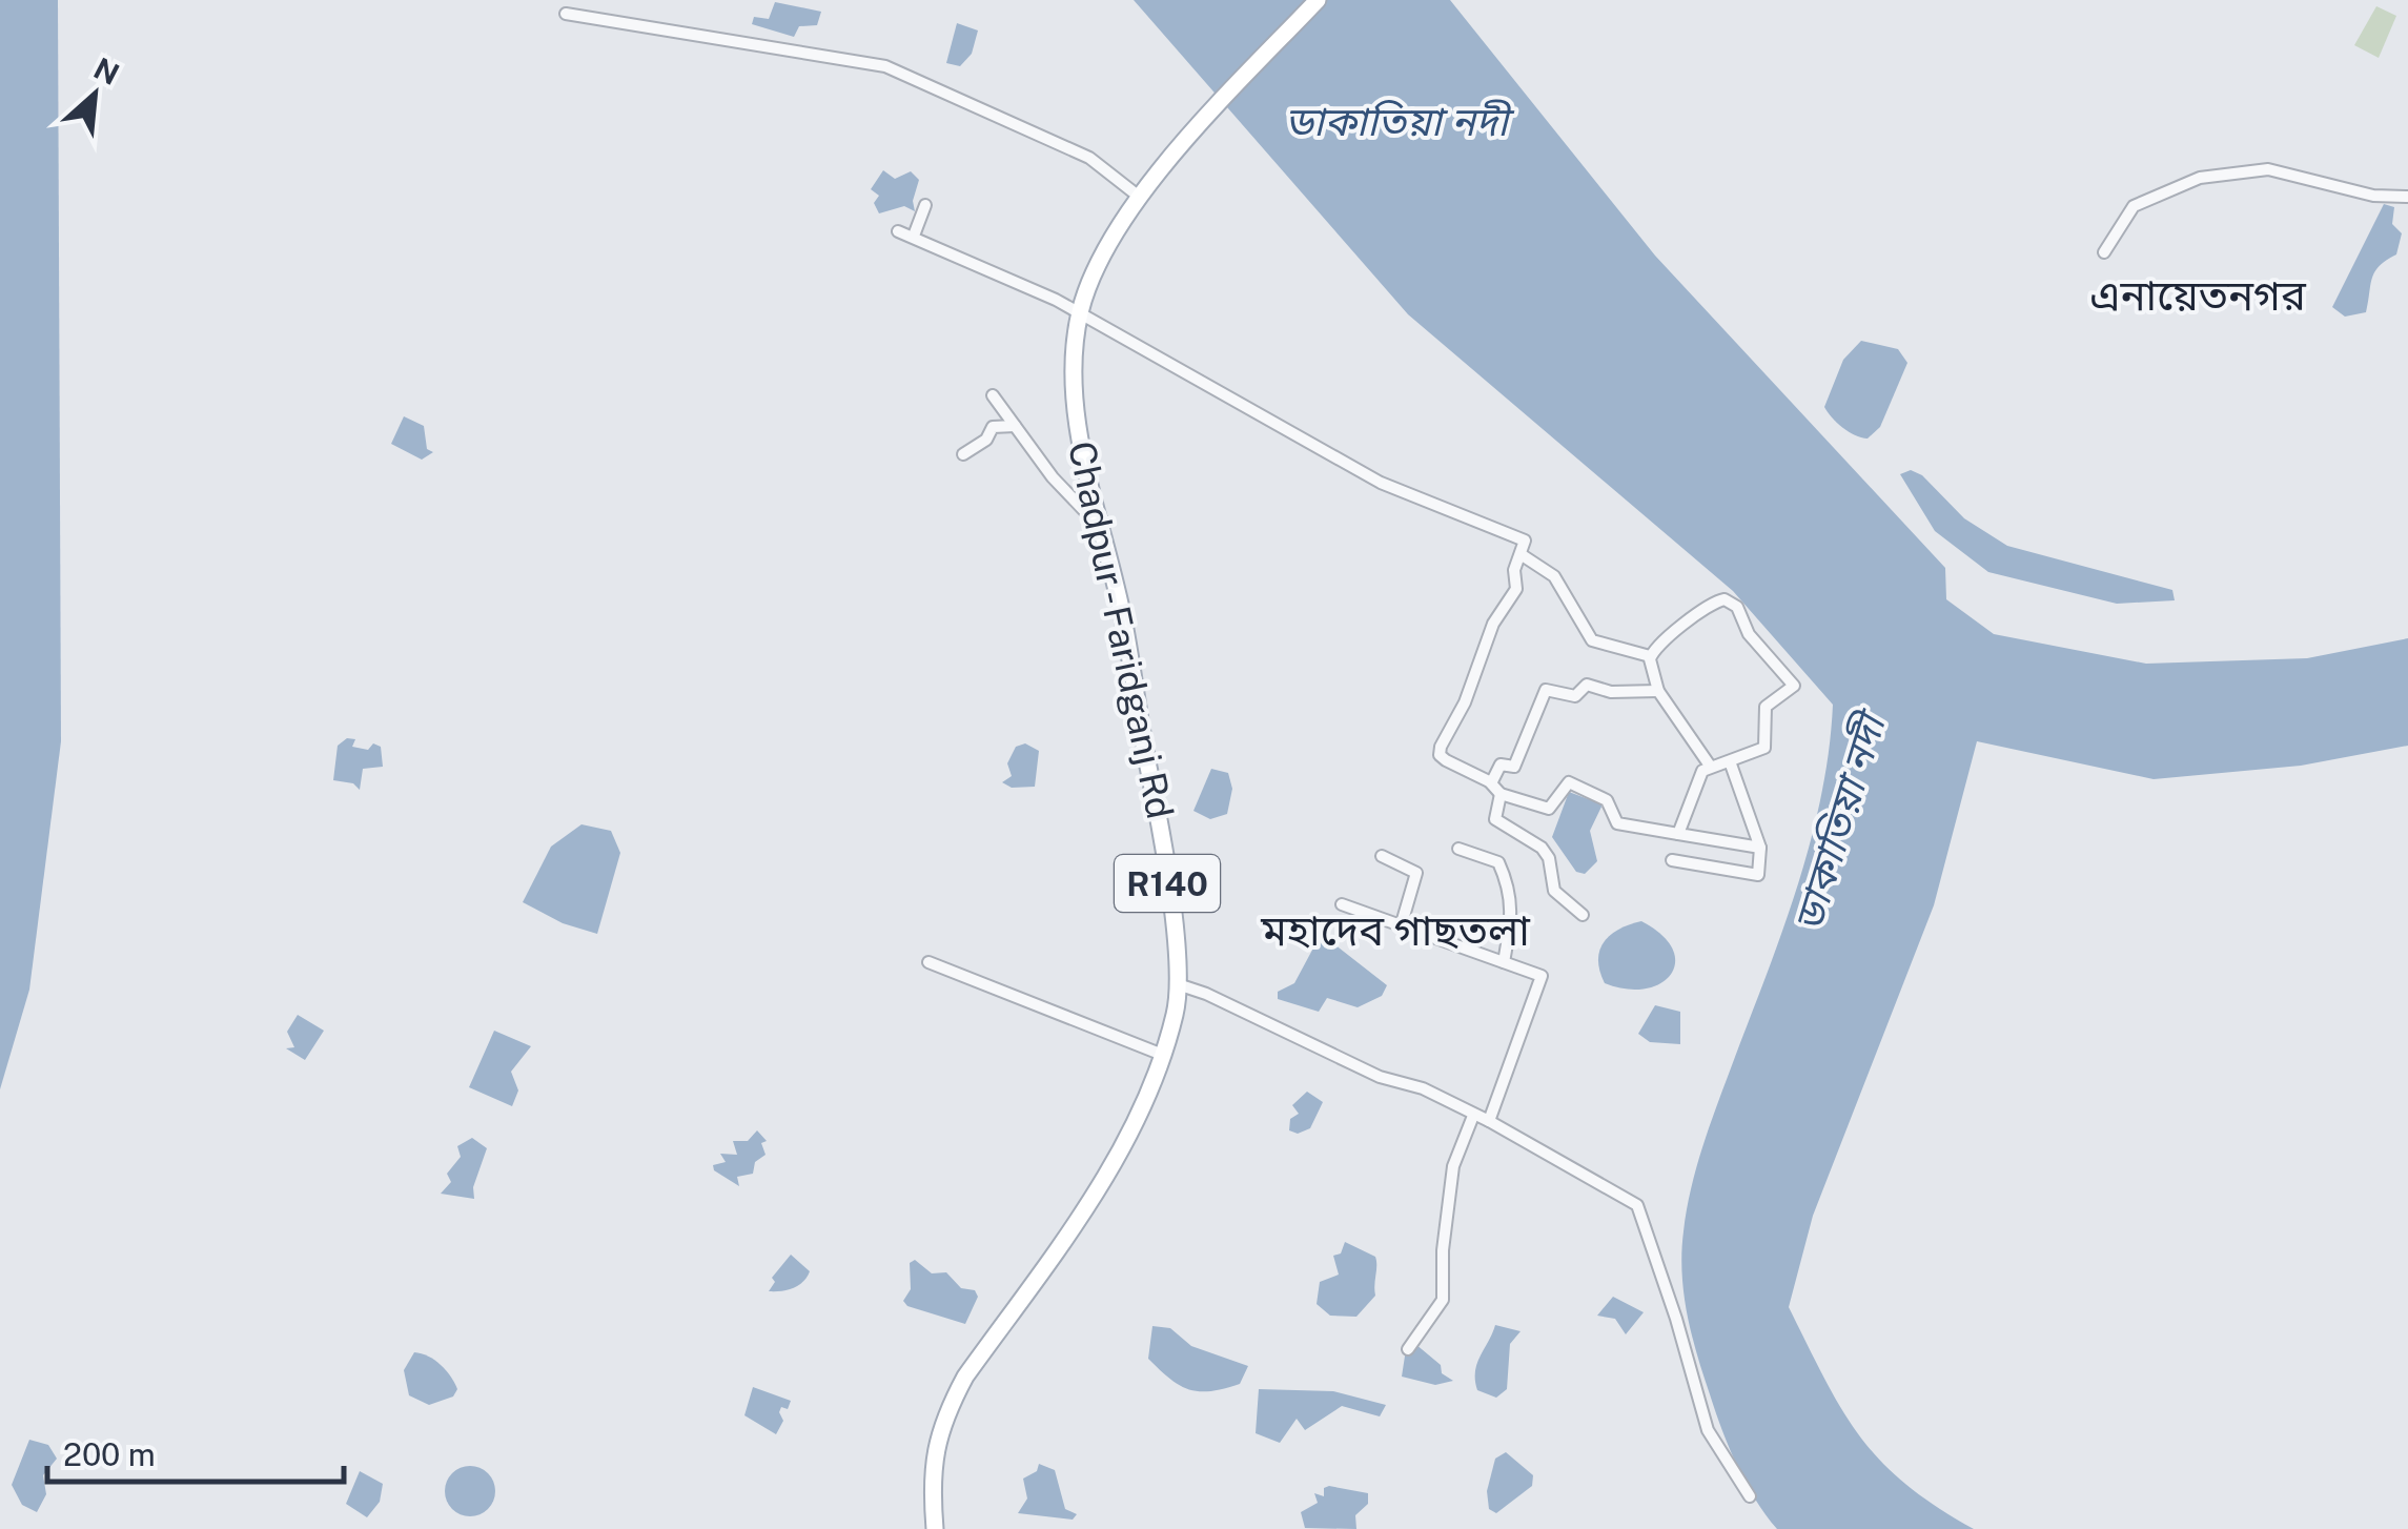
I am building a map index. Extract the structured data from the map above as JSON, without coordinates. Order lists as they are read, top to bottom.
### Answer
{
  "streets": {
    "main road": ["Chadpur - Faridganj Rd", "R140"]
  },
  "districts": ["এনায়েতনগর", "মহাদেব গাছতলা"],
  "water": ["ডাকাতিয়া নদী"],
  "scale_bar": "200 m",
  "north": "top right"
}
